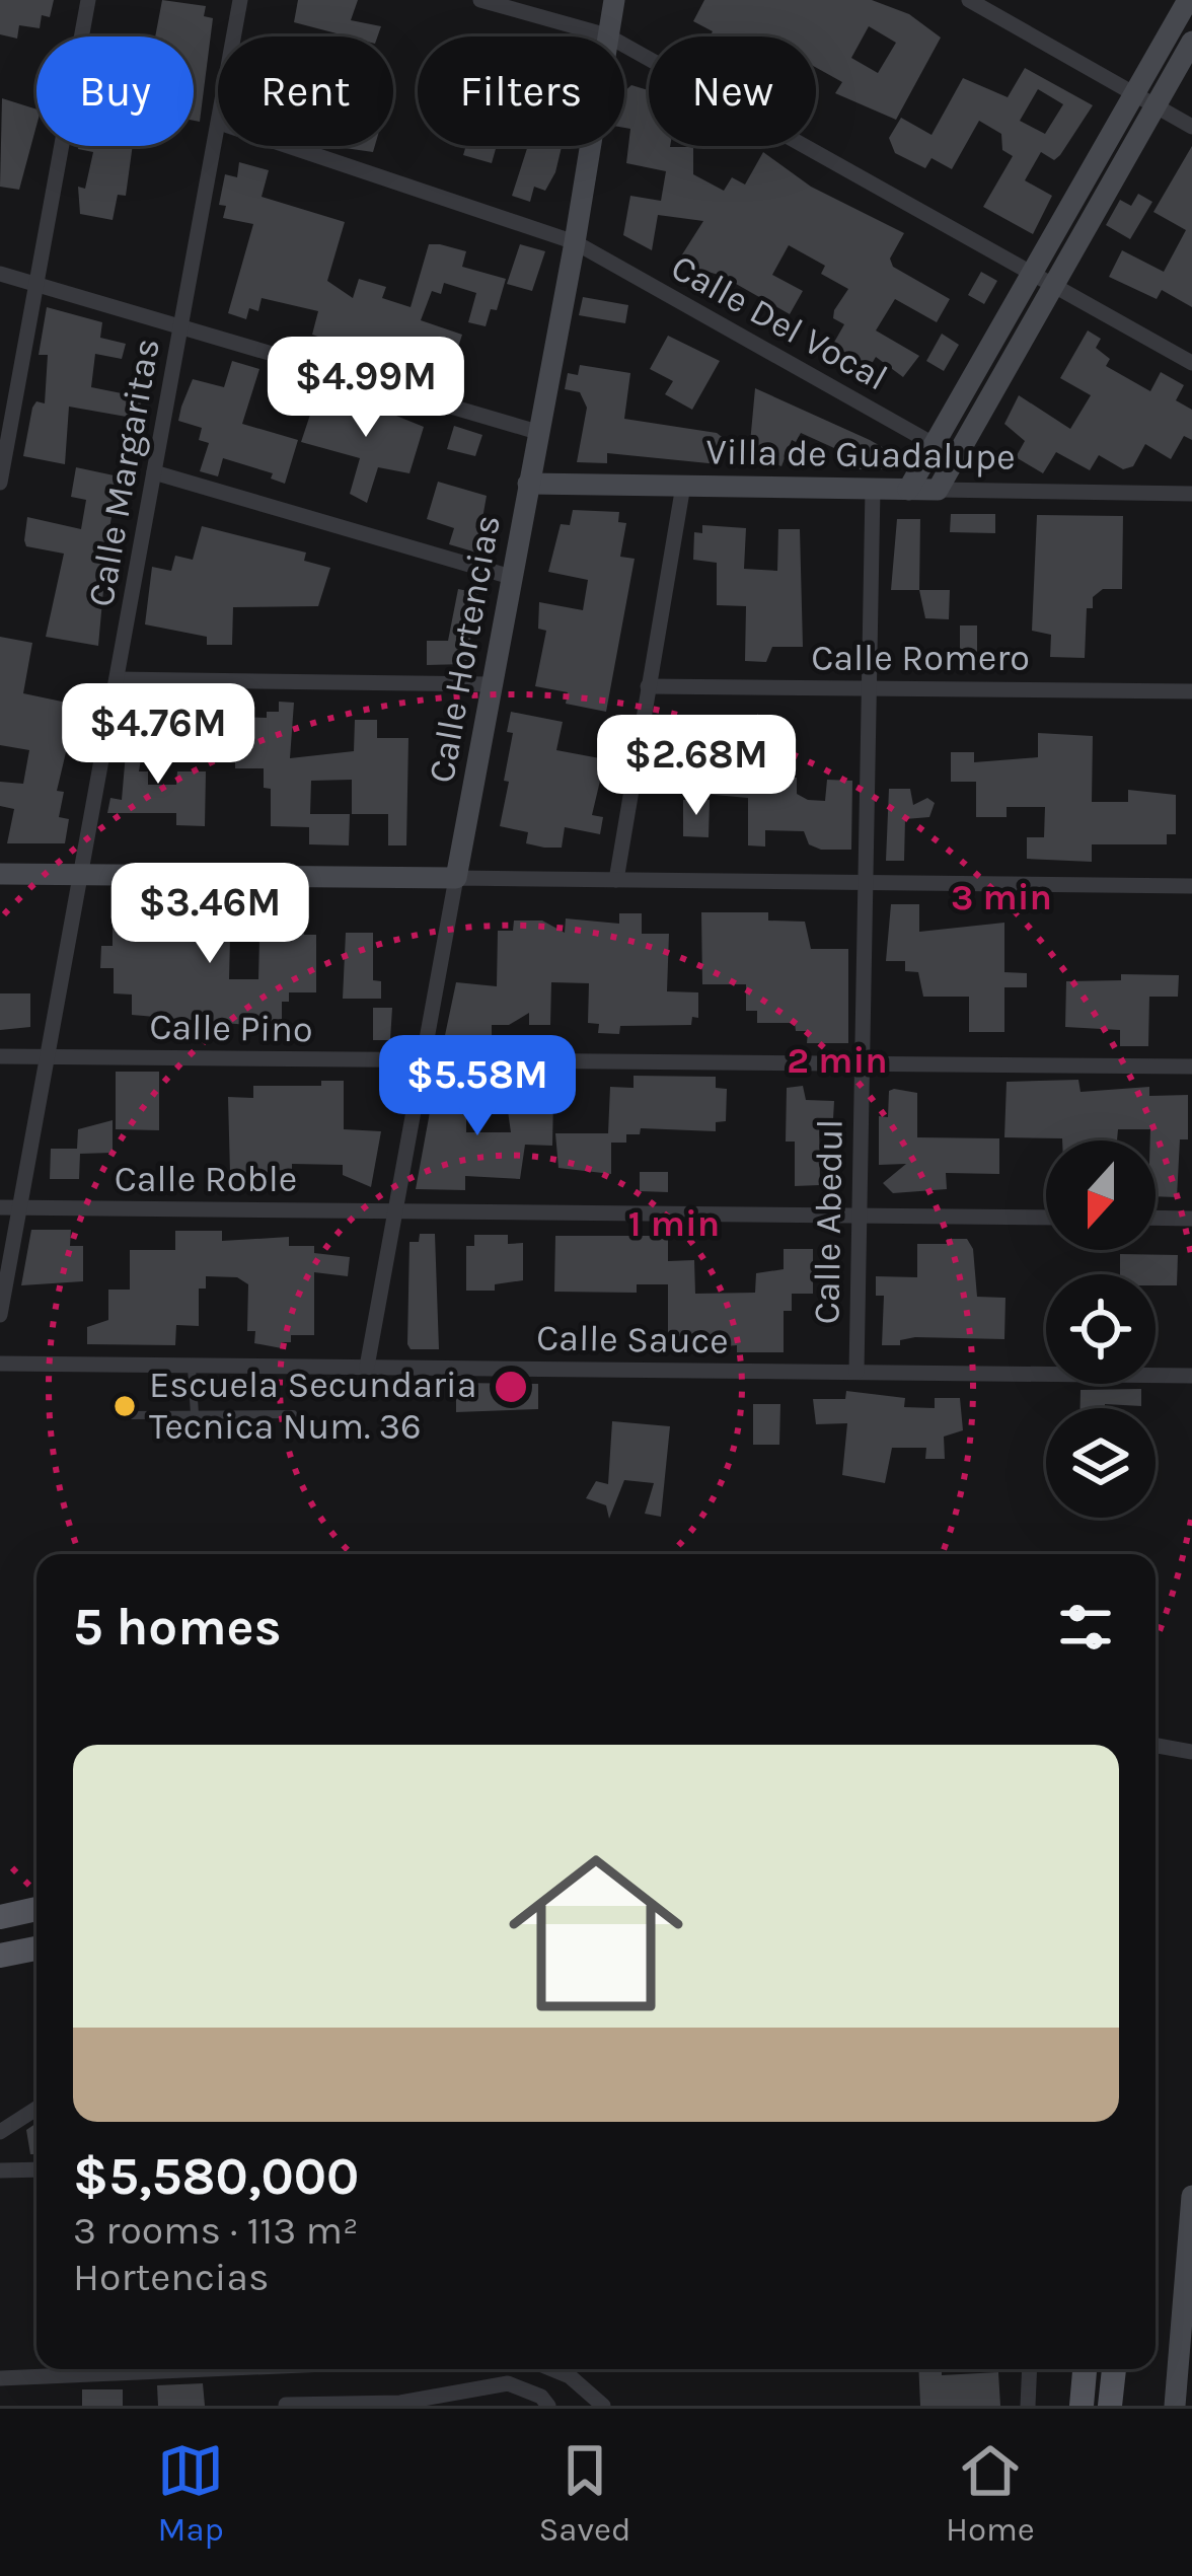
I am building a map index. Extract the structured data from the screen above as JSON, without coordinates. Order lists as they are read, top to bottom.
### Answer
{
  "streets": {
    "street": [
      "Calle Del Vocal",
      "Villa de Guadalupe",
      "Calle Margaritas",
      "Calle Hortencias",
      "Calle Romero",
      "Calle Pino",
      "Calle Roble",
      "Calle Abedul",
      "Calle Sauce"
    ]
  },
  "crossings": [
    ["Calle Del Vocal", "Calle Hortencias"],
    ["Villa de Guadalupe", "Calle Hortencias"],
    ["Villa de Guadalupe", "Calle Abedul"],
    ["Calle Margaritas", "Calle Pino"],
    ["Calle Margaritas", "Calle Roble"],
    ["Calle Romero", "Calle Abedul"],
    ["Calle Pino", "Calle Abedul"],
    ["Calle Roble", "Calle Abedul"],
    ["Calle Abedul", "Calle Sauce"]
  ],
  "places": ["Escuela Secundaria Tecnica Num. 36"],
  "north": "bottom",
  "page": {
    "chip": [
      "Buy",
      "Rent",
      "Filters",
      "New"
    ],
    "price": [
      "$4.99M",
      "$4.76M",
      "$2.68M",
      "$3.46M",
      "$5.58M"
    ],
    "heading": "5 homes",
    "list": [
      {
        "name": "$5,580,000",
        "note": "3 rooms · 113 m² · Hortencias"
      }
    ],
    "tabs": ["Map", "Saved", "Home"]
  },
  "rings": ["3 min", "2 min", "1 min"]
}
